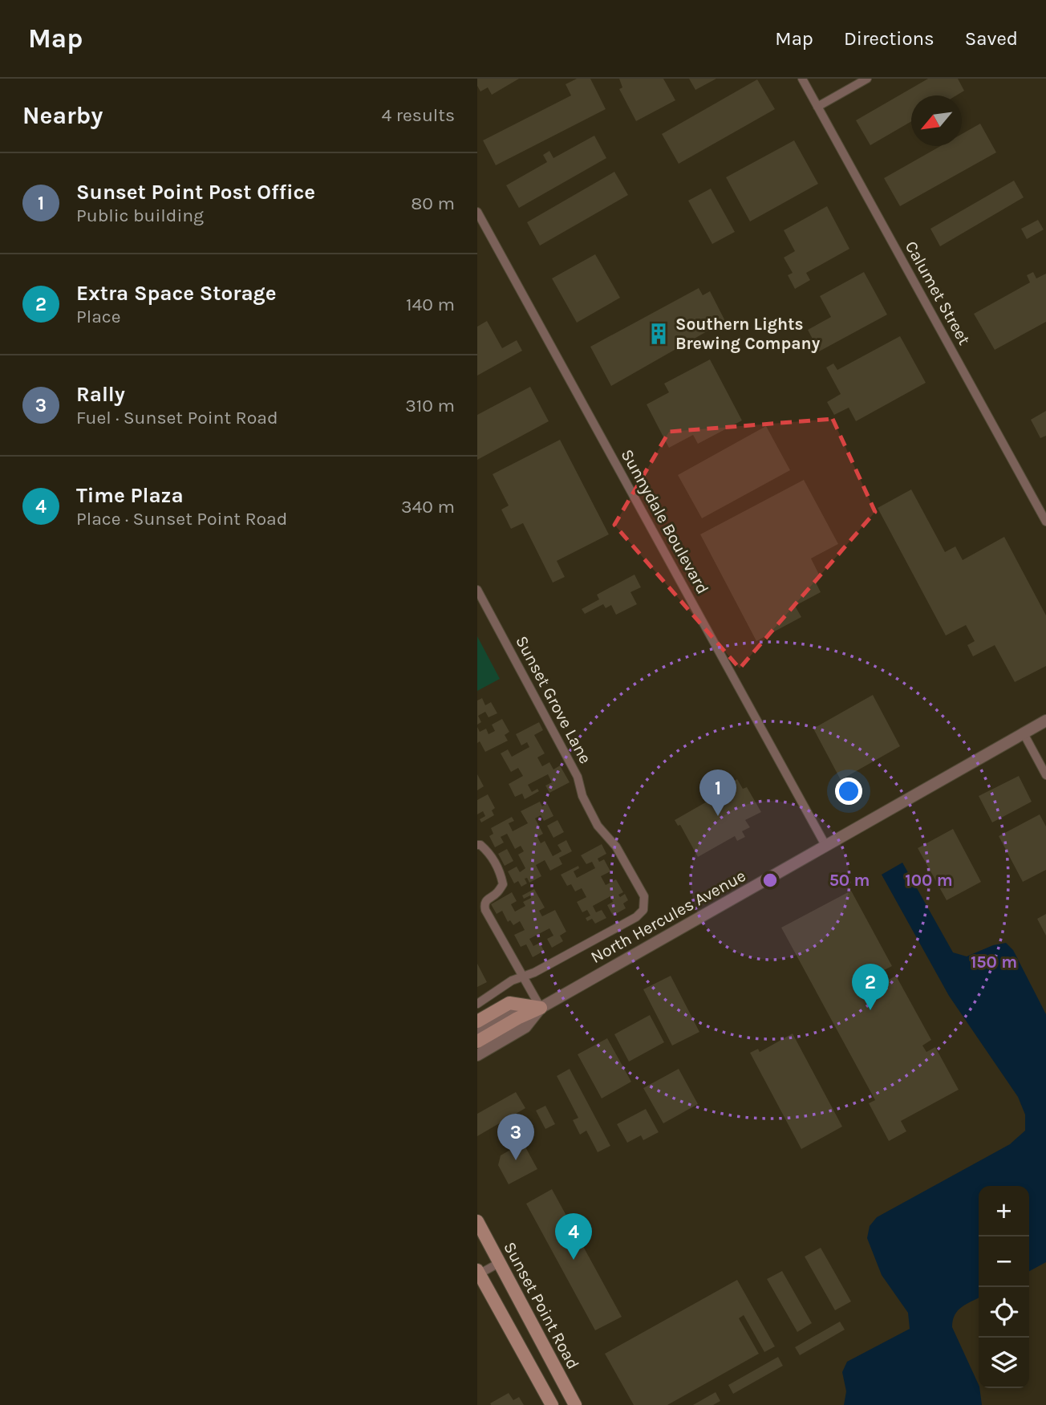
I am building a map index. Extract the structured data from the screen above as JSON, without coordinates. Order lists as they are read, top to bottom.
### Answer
{
  "streets": {
    "main road": ["Sunset Point Road"],
    "street": [
      "Calumet Street",
      "Sunnydale Boulevard",
      "Sunset Grove Lane",
      "North Hercules Avenue"
    ]
  },
  "crossings": [
    ["Sunnydale Boulevard", "North Hercules Avenue"]
  ],
  "places": {
    "building": ["Southern Lights Brewing Company"]
  },
  "north": "bottom left",
  "page": {
    "header": "Map",
    "nav": ["Map", "Directions", "Saved"],
    "heading": ["Nearby", "4 results"],
    "list": [
      {
        "mark": "1",
        "name": "Sunset Point Post Office",
        "note": "Public building",
        "value": "80 m"
      },
      {
        "mark": "2",
        "name": "Extra Space Storage",
        "note": "Place",
        "value": "140 m"
      },
      {
        "mark": "3",
        "name": "Rally",
        "note": "Fuel · Sunset Point Road",
        "value": "310 m"
      },
      {
        "mark": "4",
        "name": "Time Plaza",
        "note": "Place · Sunset Point Road",
        "value": "340 m"
      }
    ],
    "pins": [
      "1",
      "2",
      "3",
      "4"
    ],
    "map_buttons": ["+", "−"]
  },
  "rings": ["50 m", "100 m", "150 m"]
}
